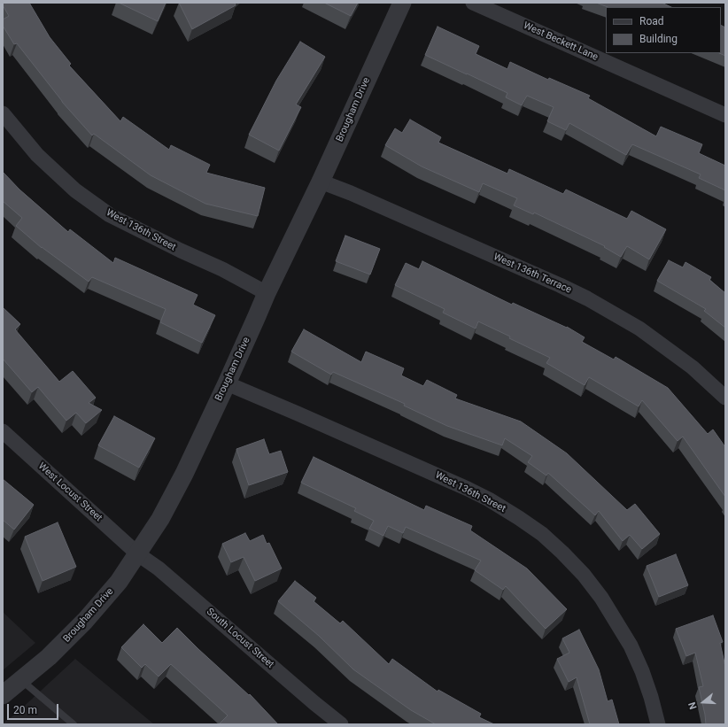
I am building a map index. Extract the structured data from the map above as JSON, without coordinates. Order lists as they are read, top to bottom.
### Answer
{
  "streets": {
    "street": [
      "West Beckett Lane",
      "Brougham Drive",
      "West 136th Street",
      "West 136th Terrace",
      "West Locust Street",
      "South Locust Street"
    ]
  },
  "crossings": [
    ["Brougham Drive", "West 136th Street"],
    ["Brougham Drive", "West 136th Terrace"],
    ["Brougham Drive", "West Locust Street"],
    ["Brougham Drive", "South Locust Street"],
    ["West Locust Street", "South Locust Street"]
  ],
  "legend": ["Road", "Building"],
  "scale_bar": "20 m",
  "north": "left"
}
